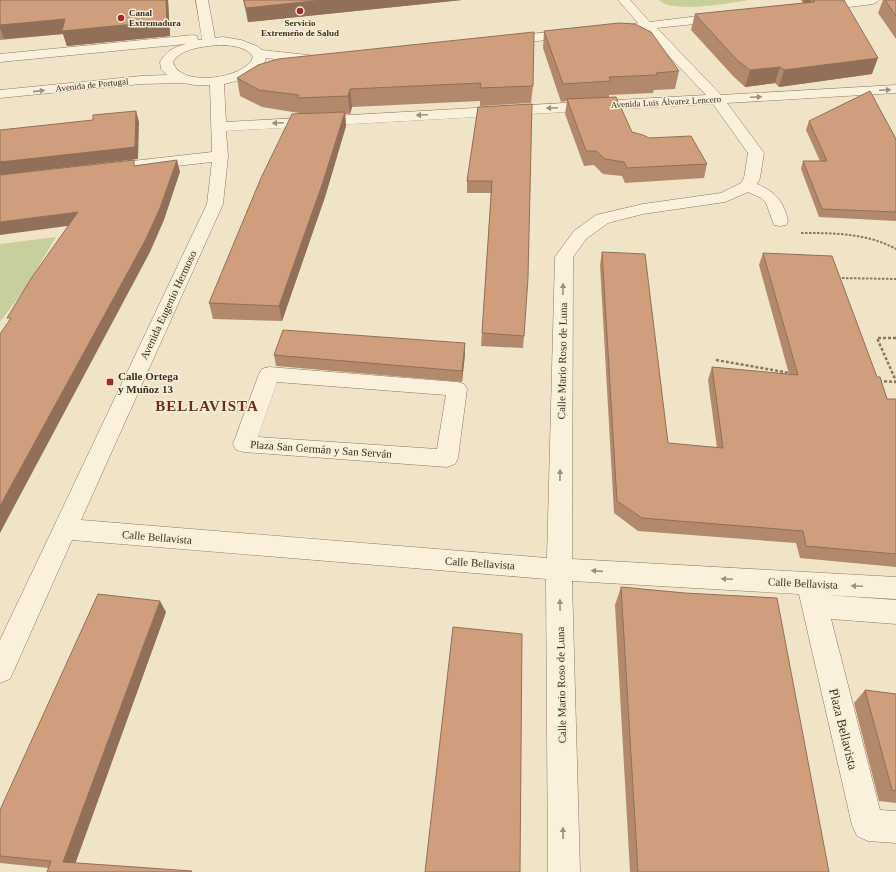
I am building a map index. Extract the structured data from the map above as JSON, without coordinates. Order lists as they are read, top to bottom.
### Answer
{
  "streets": {
    "street": [
      "Avenida de Portugal",
      "Avenida Luis Álvarez Lencero",
      "Avenida Eugenio Hermoso",
      "Calle Mario Roso de Luna",
      "Plaza San Germán y San Serván",
      "Calle Bellavista",
      "Plaza Bellavista"
    ]
  },
  "crossings": [
    ["Avenida de Portugal", "Avenida Eugenio Hermoso"],
    ["Avenida Luis Álvarez Lencero", "Avenida Eugenio Hermoso"],
    ["Avenida Eugenio Hermoso", "Calle Bellavista"],
    ["Calle Mario Roso de Luna", "Calle Bellavista"],
    ["Calle Bellavista", "Plaza Bellavista"]
  ],
  "one_way": ["Calle Mario Roso de Luna", "Calle Bellavista"],
  "districts": ["BELLAVISTA"],
  "places": {
    "other": ["Servicio Extremeño de Salud", "Canal Extremadura"],
    "transit": ["Calle Ortega y Muñoz 13"]
  }
}
